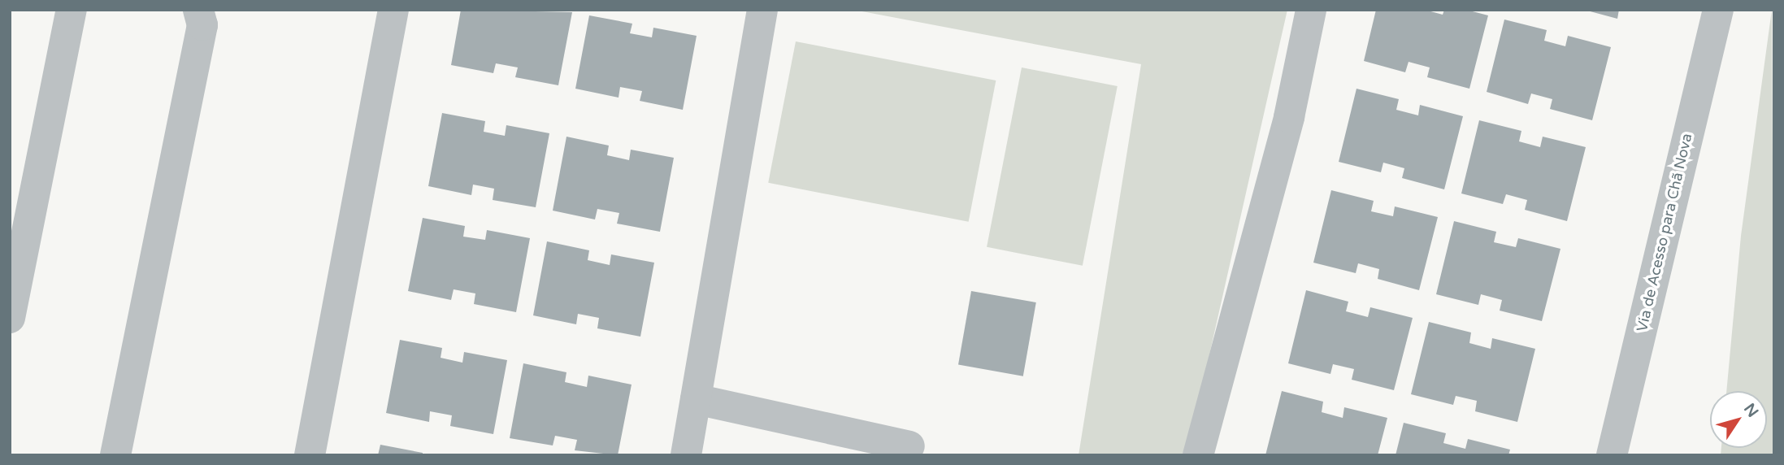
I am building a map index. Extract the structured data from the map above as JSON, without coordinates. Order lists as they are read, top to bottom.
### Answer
{
  "streets": {
    "street": ["Via de Acesso para Chã Nova"]
  },
  "north": "top right"
}
